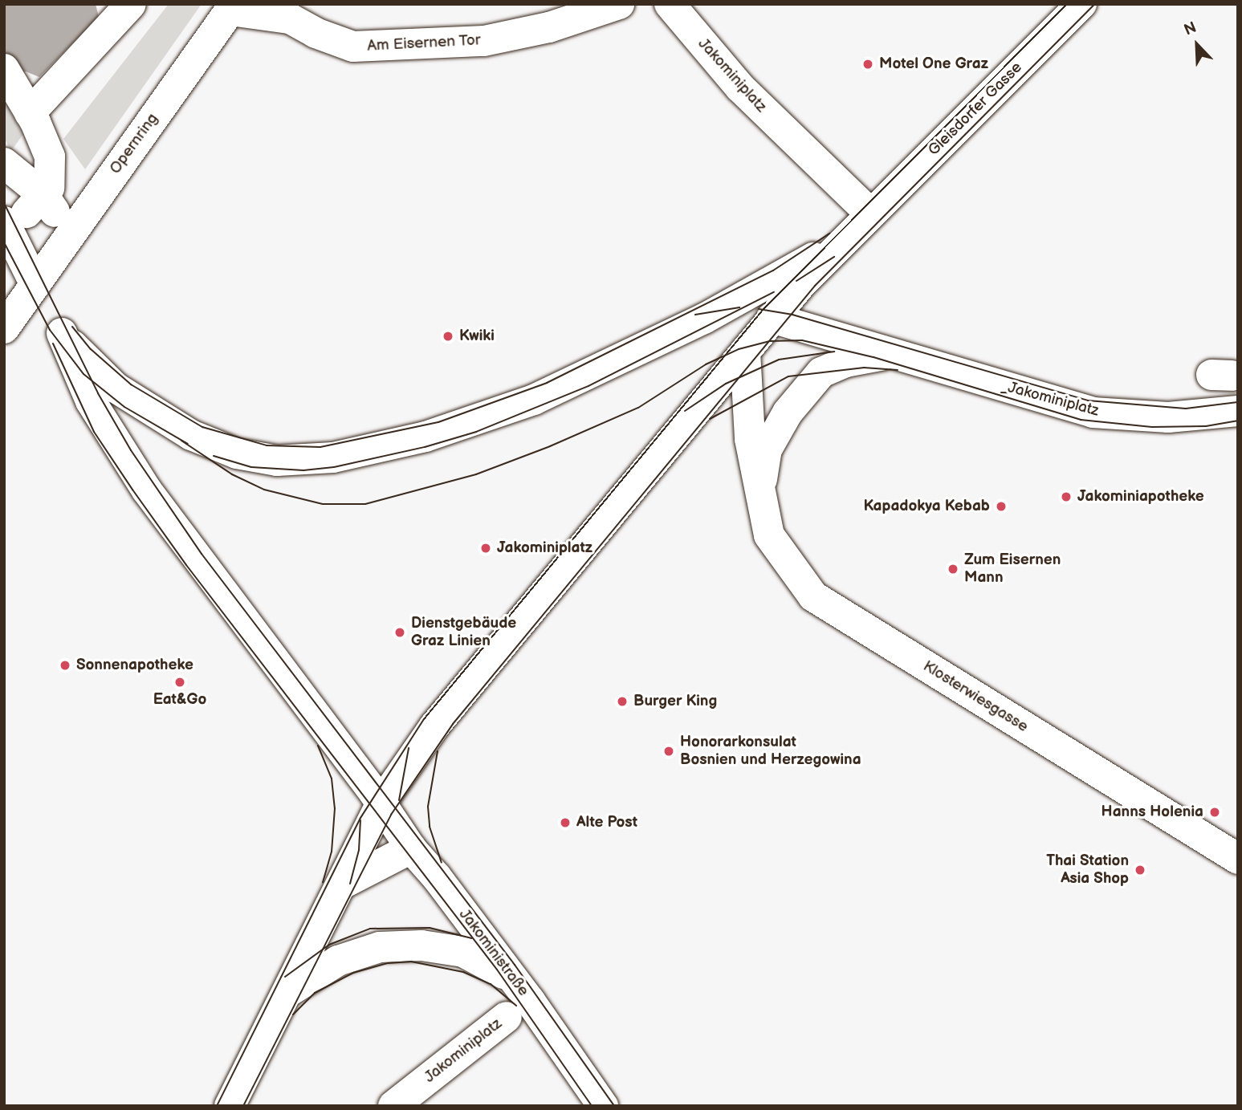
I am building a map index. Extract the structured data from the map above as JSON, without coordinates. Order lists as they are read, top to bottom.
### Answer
{
  "streets": {
    "street": [
      "Am Eisernen Tor",
      "Jakominiplatz",
      "Gleisdorfer Gasse",
      "Opernring",
      "Klosterwiesgasse",
      "Jakoministraße"
    ]
  },
  "crossings": [
    ["Am Eisernen Tor", "Opernring"],
    ["Jakominiplatz", "Gleisdorfer Gasse"],
    ["Jakominiplatz", "Klosterwiesgasse"]
  ],
  "places": [
    "Motel One Graz",
    "Kwiki",
    "Jakominiapotheke",
    "Kapadokya Kebab",
    "Jakominiplatz",
    "Zum Eisernen Mann",
    "Dienstgebäude Graz Linien",
    "Sonnenapotheke",
    "Eat&Go",
    "Burger King",
    "Honorarkonsulat Bosnien und Herzegowina",
    "Hanns Holenia",
    "Alte Post",
    "Thai Station Asia Shop"
  ],
  "north": "top left"
}
